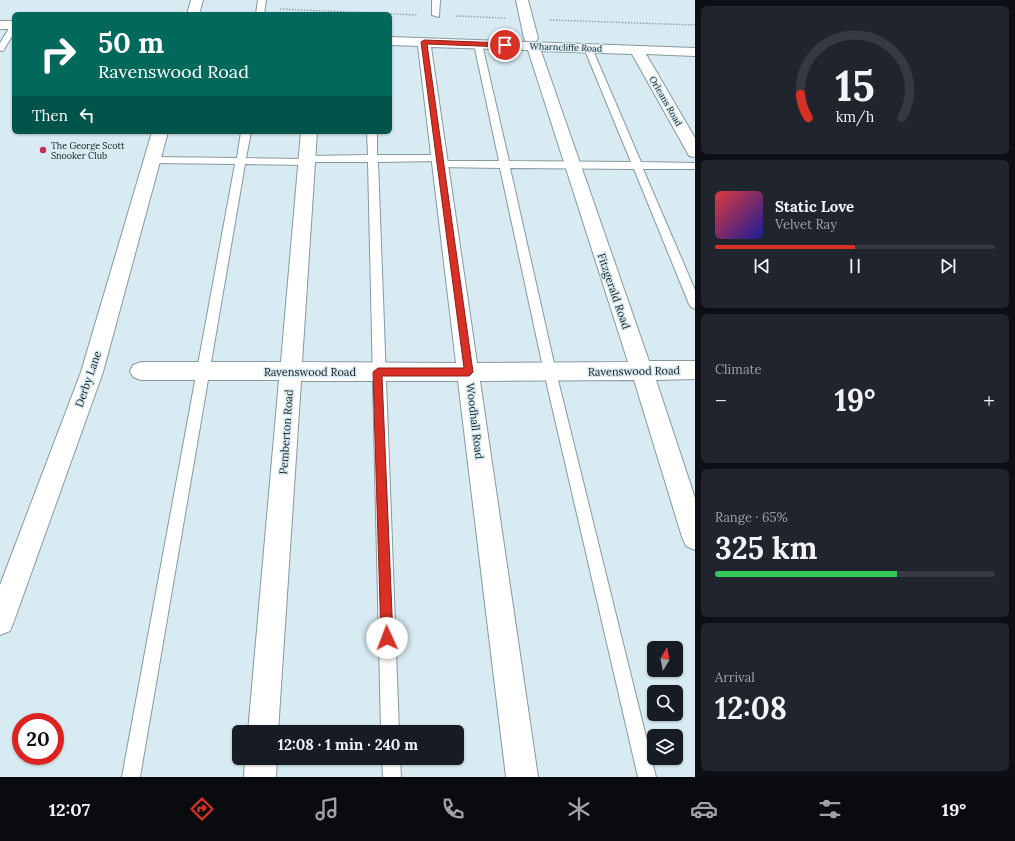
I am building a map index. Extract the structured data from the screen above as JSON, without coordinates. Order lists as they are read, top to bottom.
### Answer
{
  "streets": {
    "street": [
      "Wharncliffe Road",
      "Orleans Road",
      "Fitzgerald Road",
      "Ravenswood Road",
      "Derby Lane",
      "Woodhall Road",
      "Pemberton Road"
    ]
  },
  "crossings": [
    ["Wharncliffe Road", "Orleans Road"],
    ["Wharncliffe Road", "Fitzgerald Road"],
    ["Wharncliffe Road", "Woodhall Road"],
    ["Fitzgerald Road", "Ravenswood Road"],
    ["Ravenswood Road", "Woodhall Road"],
    ["Ravenswood Road", "Pemberton Road"]
  ],
  "places": ["The George Scott Snooker Club"],
  "north": "top",
  "page": {
    "turn": ["50 m", "Ravenswood Road"],
    "then": "Then",
    "song": ["Static Love", "Velvet Ray"],
    "tile": [
      "Climate",
      ["Range · 65%", "325 km"],
      ["Arrival", "12:08"]
    ],
    "heat": ["−", "19°", "+"],
    "limit": "20",
    "trip": "12:08 · 1 min · 240 m",
    "tabs": ["12:07", "19°"],
    "gauge": ["15", "km/h"]
  }
}
